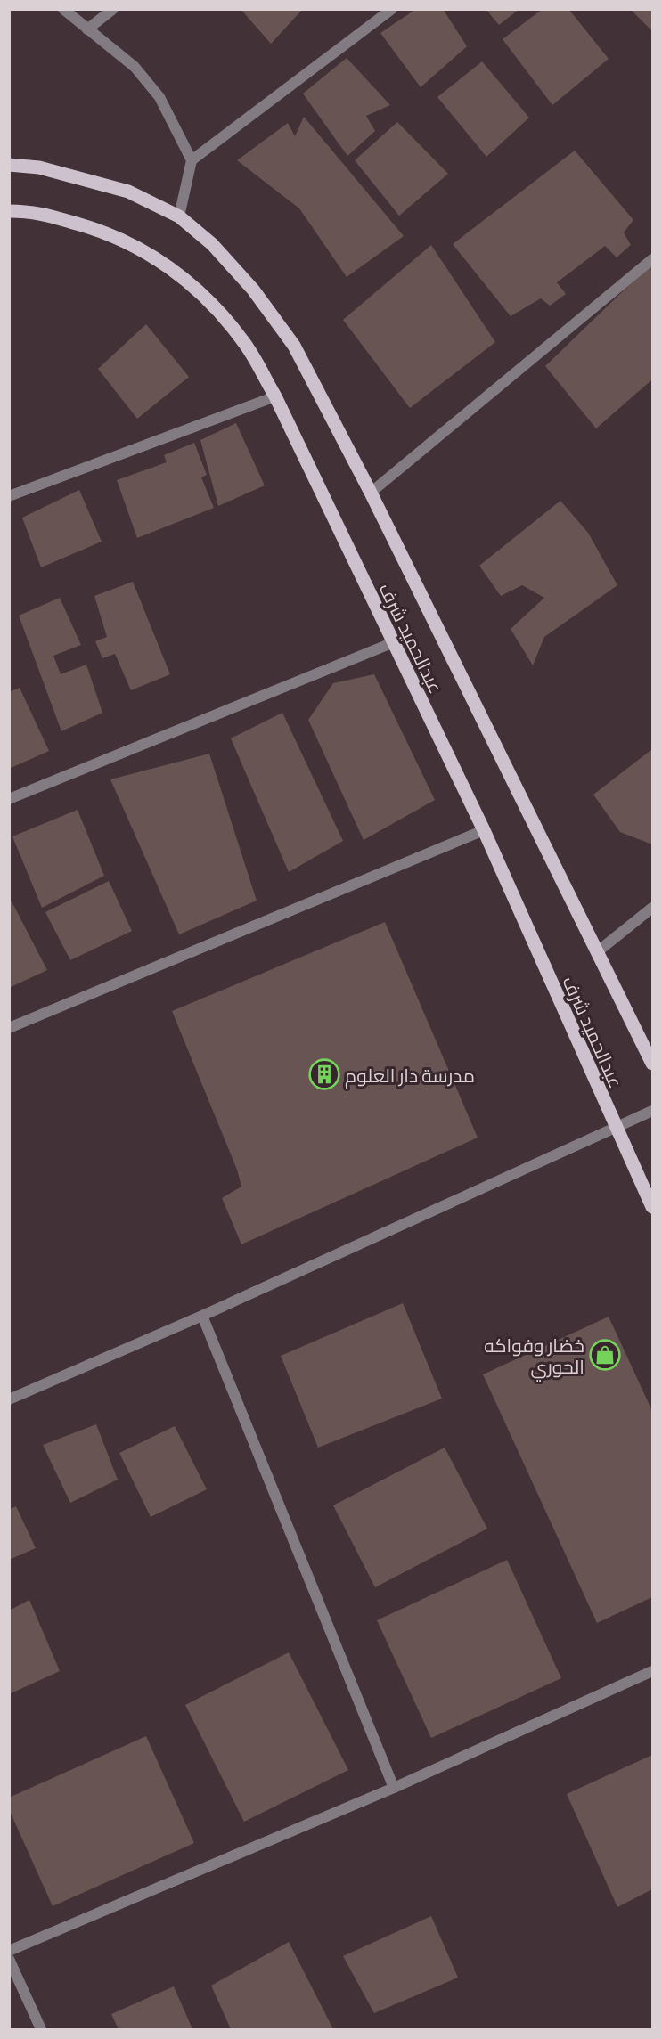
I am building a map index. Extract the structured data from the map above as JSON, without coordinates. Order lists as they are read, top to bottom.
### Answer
{
  "streets": {
    "main road": ["عبدالحميد شرف"]
  },
  "places": {
    "building": ["مدرسة دار العلوم"],
    "shop": ["خضار وفواكه الحوري"]
  }
}
